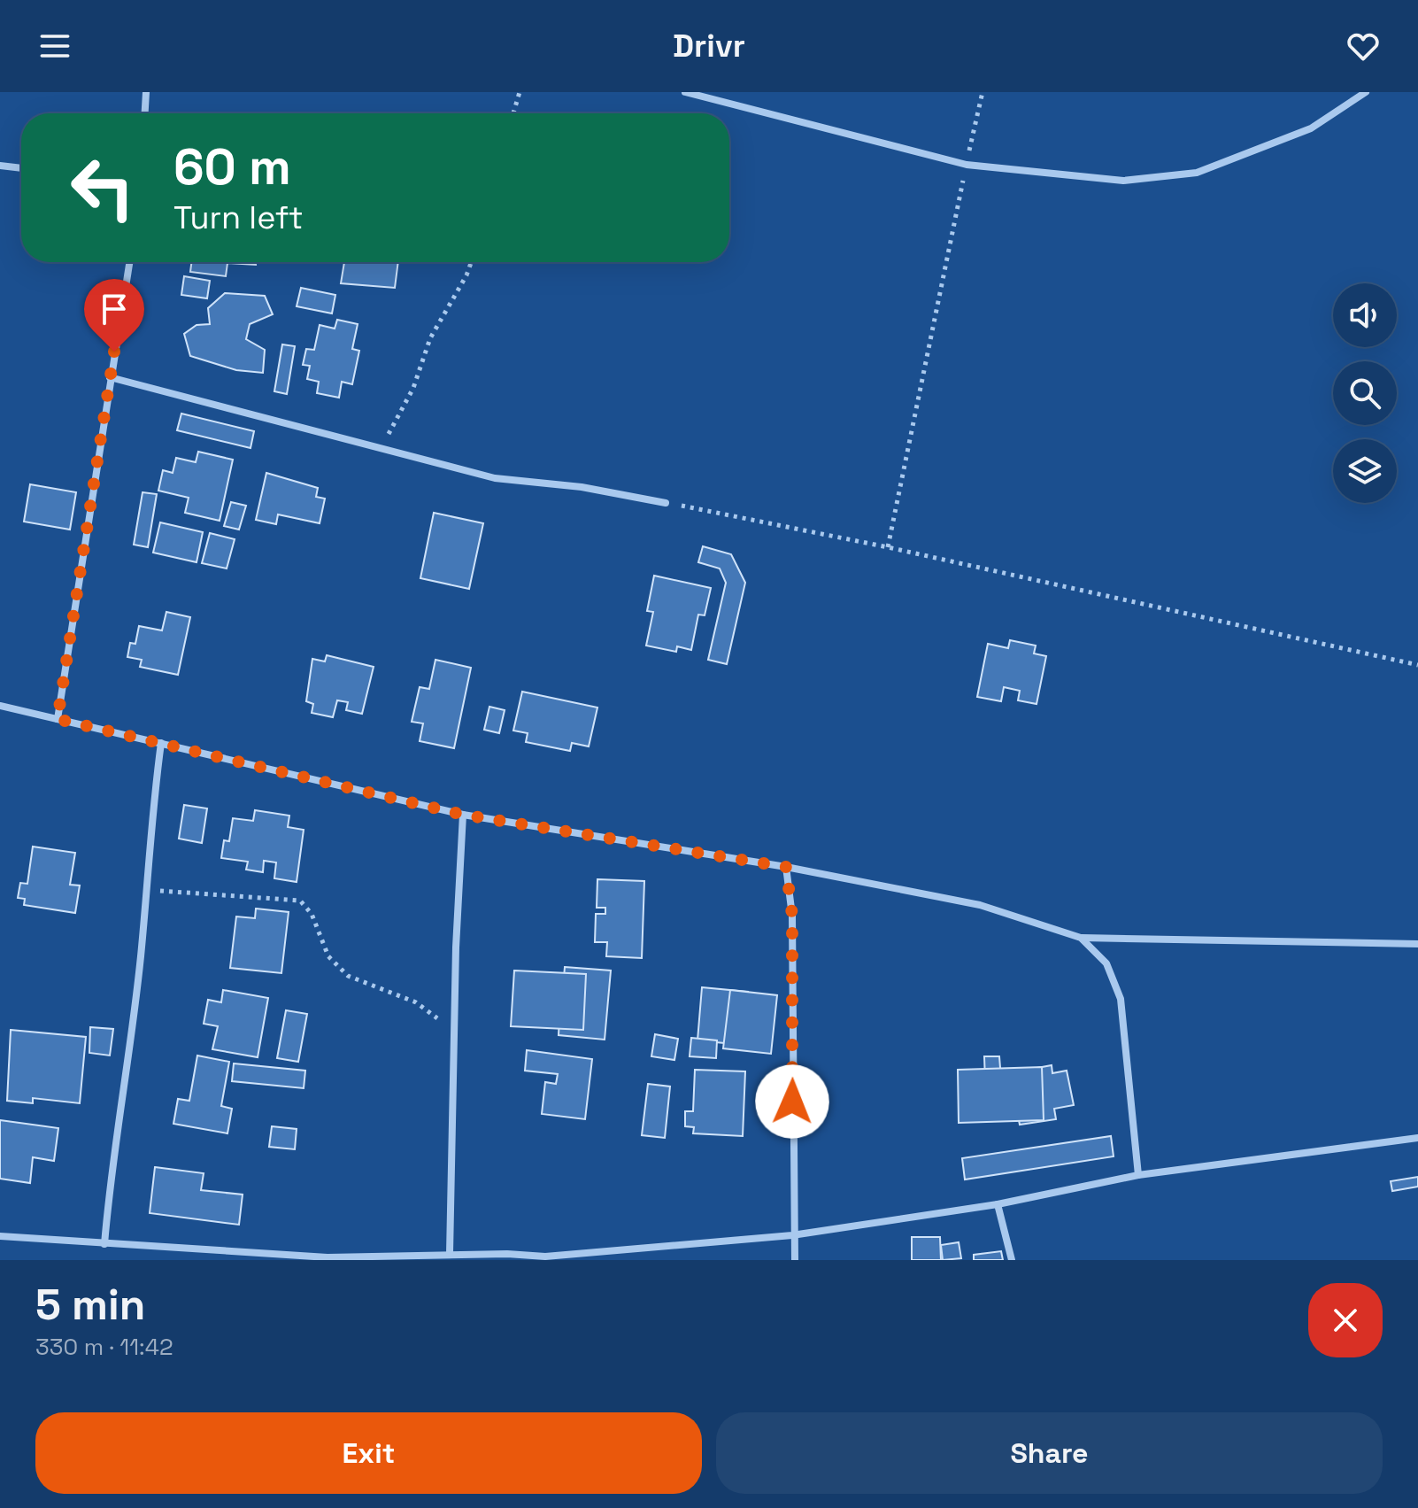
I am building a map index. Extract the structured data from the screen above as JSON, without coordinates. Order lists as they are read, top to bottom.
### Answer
{
  "page": {
    "header": "Drivr",
    "turn": ["60 m", "Turn left"],
    "heading": ["5 min", "330 m · 11:42"],
    "buttons": ["Exit", "Share"]
  }
}
